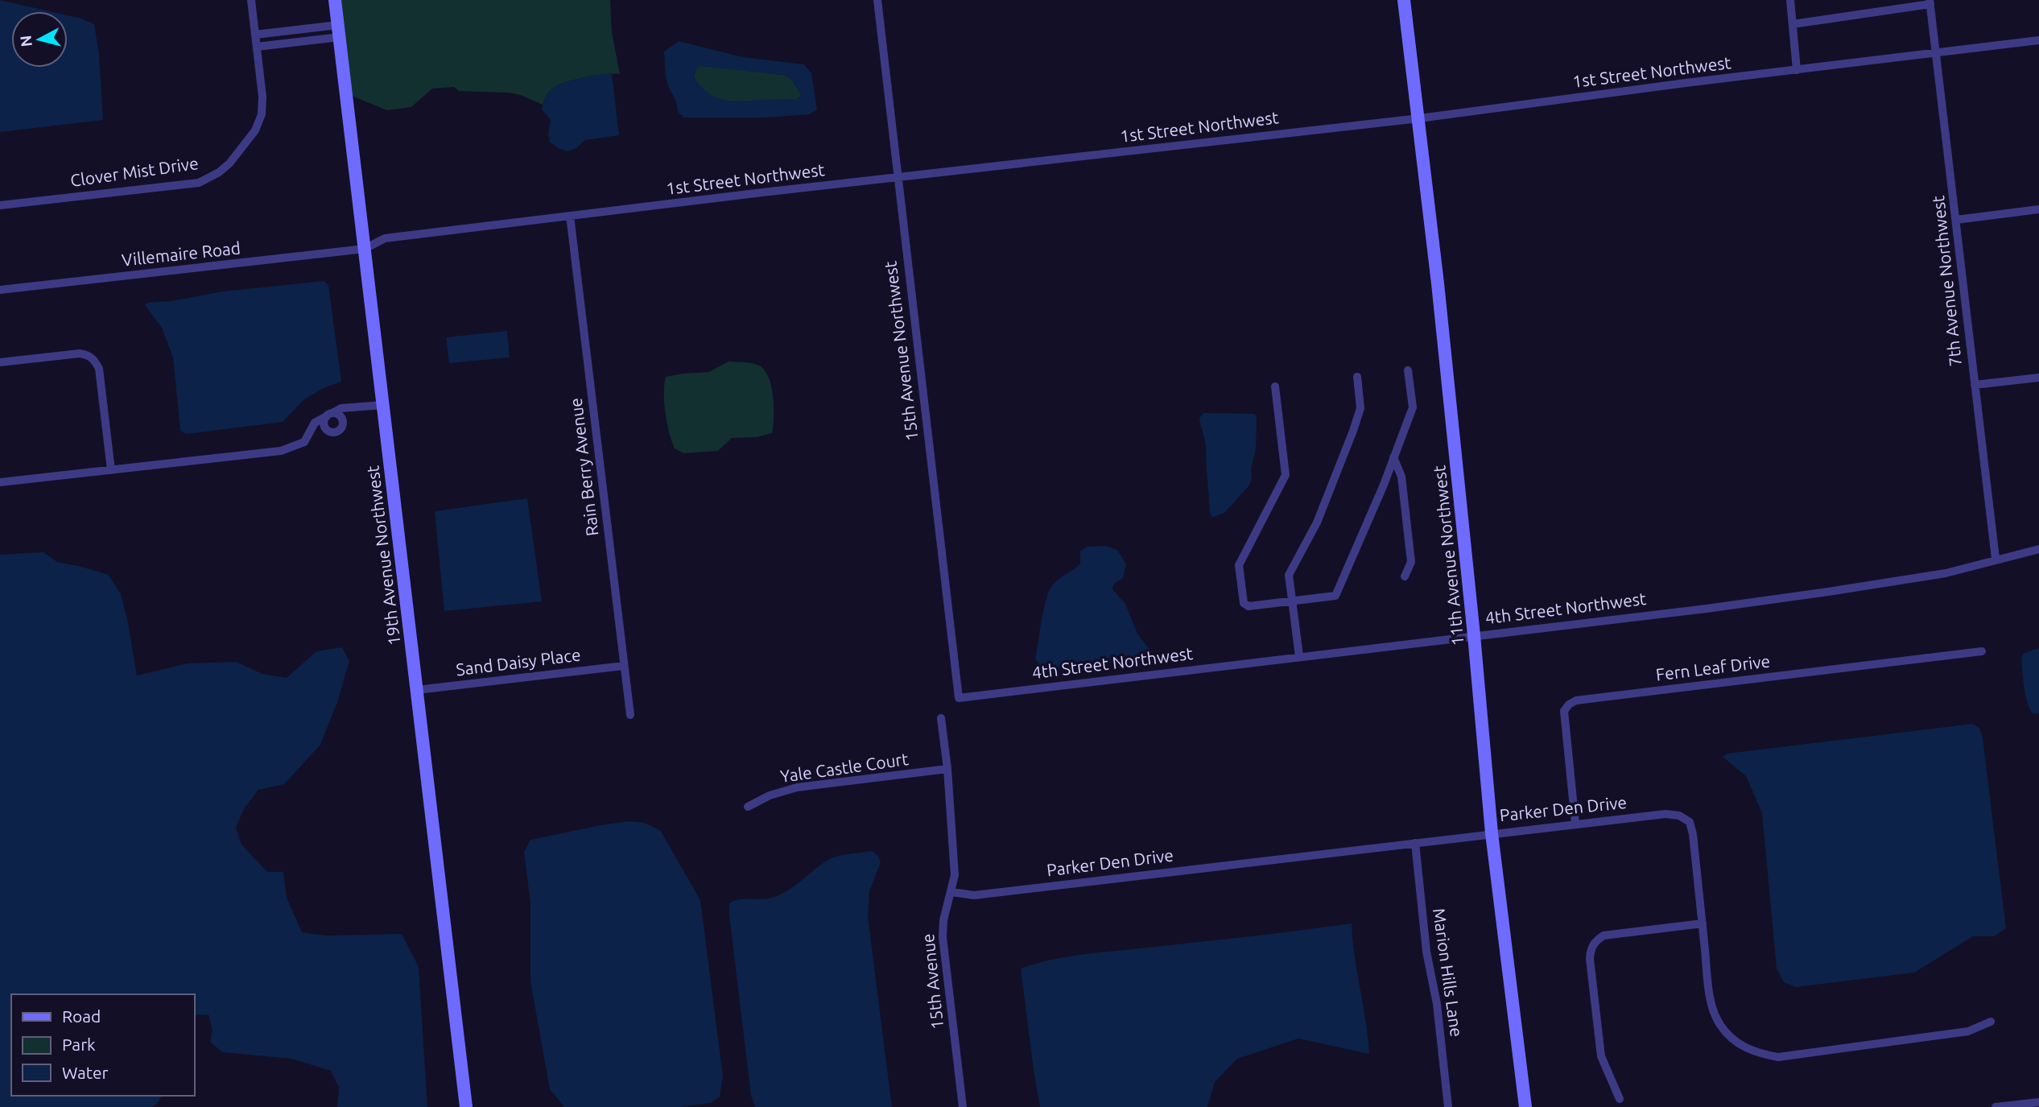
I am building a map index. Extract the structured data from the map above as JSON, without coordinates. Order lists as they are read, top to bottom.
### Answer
{
  "streets": {
    "street": [
      "1st Street Northwest",
      "Clover Mist Drive",
      "Villemaire Road",
      "7th Avenue Northwest",
      "15th Avenue Northwest",
      "Rain Berry Avenue",
      "19th Avenue Northwest",
      "11th Avenue Northwest",
      "4th Street Northwest",
      "Sand Daisy Place",
      "Fern Leaf Drive",
      "Yale Castle Court",
      "Parker Den Drive",
      "Marion Hills Lane",
      "15th Avenue"
    ]
  },
  "crossings": [
    ["1st Street Northwest", "Villemaire Road"],
    ["1st Street Northwest", "7th Avenue Northwest"],
    ["1st Street Northwest", "15th Avenue Northwest"],
    ["1st Street Northwest", "Rain Berry Avenue"],
    ["1st Street Northwest", "19th Avenue Northwest"],
    ["1st Street Northwest", "11th Avenue Northwest"],
    ["Villemaire Road", "19th Avenue Northwest"],
    ["7th Avenue Northwest", "4th Street Northwest"],
    ["15th Avenue Northwest", "4th Street Northwest"],
    ["Rain Berry Avenue", "Sand Daisy Place"],
    ["19th Avenue Northwest", "Sand Daisy Place"],
    ["11th Avenue Northwest", "4th Street Northwest"],
    ["11th Avenue Northwest", "Parker Den Drive"],
    ["Fern Leaf Drive", "Parker Den Drive"],
    ["Yale Castle Court", "15th Avenue"],
    ["Parker Den Drive", "Marion Hills Lane"],
    ["Parker Den Drive", "15th Avenue"]
  ],
  "legend": ["Road", "Park", "Water"],
  "north": "left"
}
